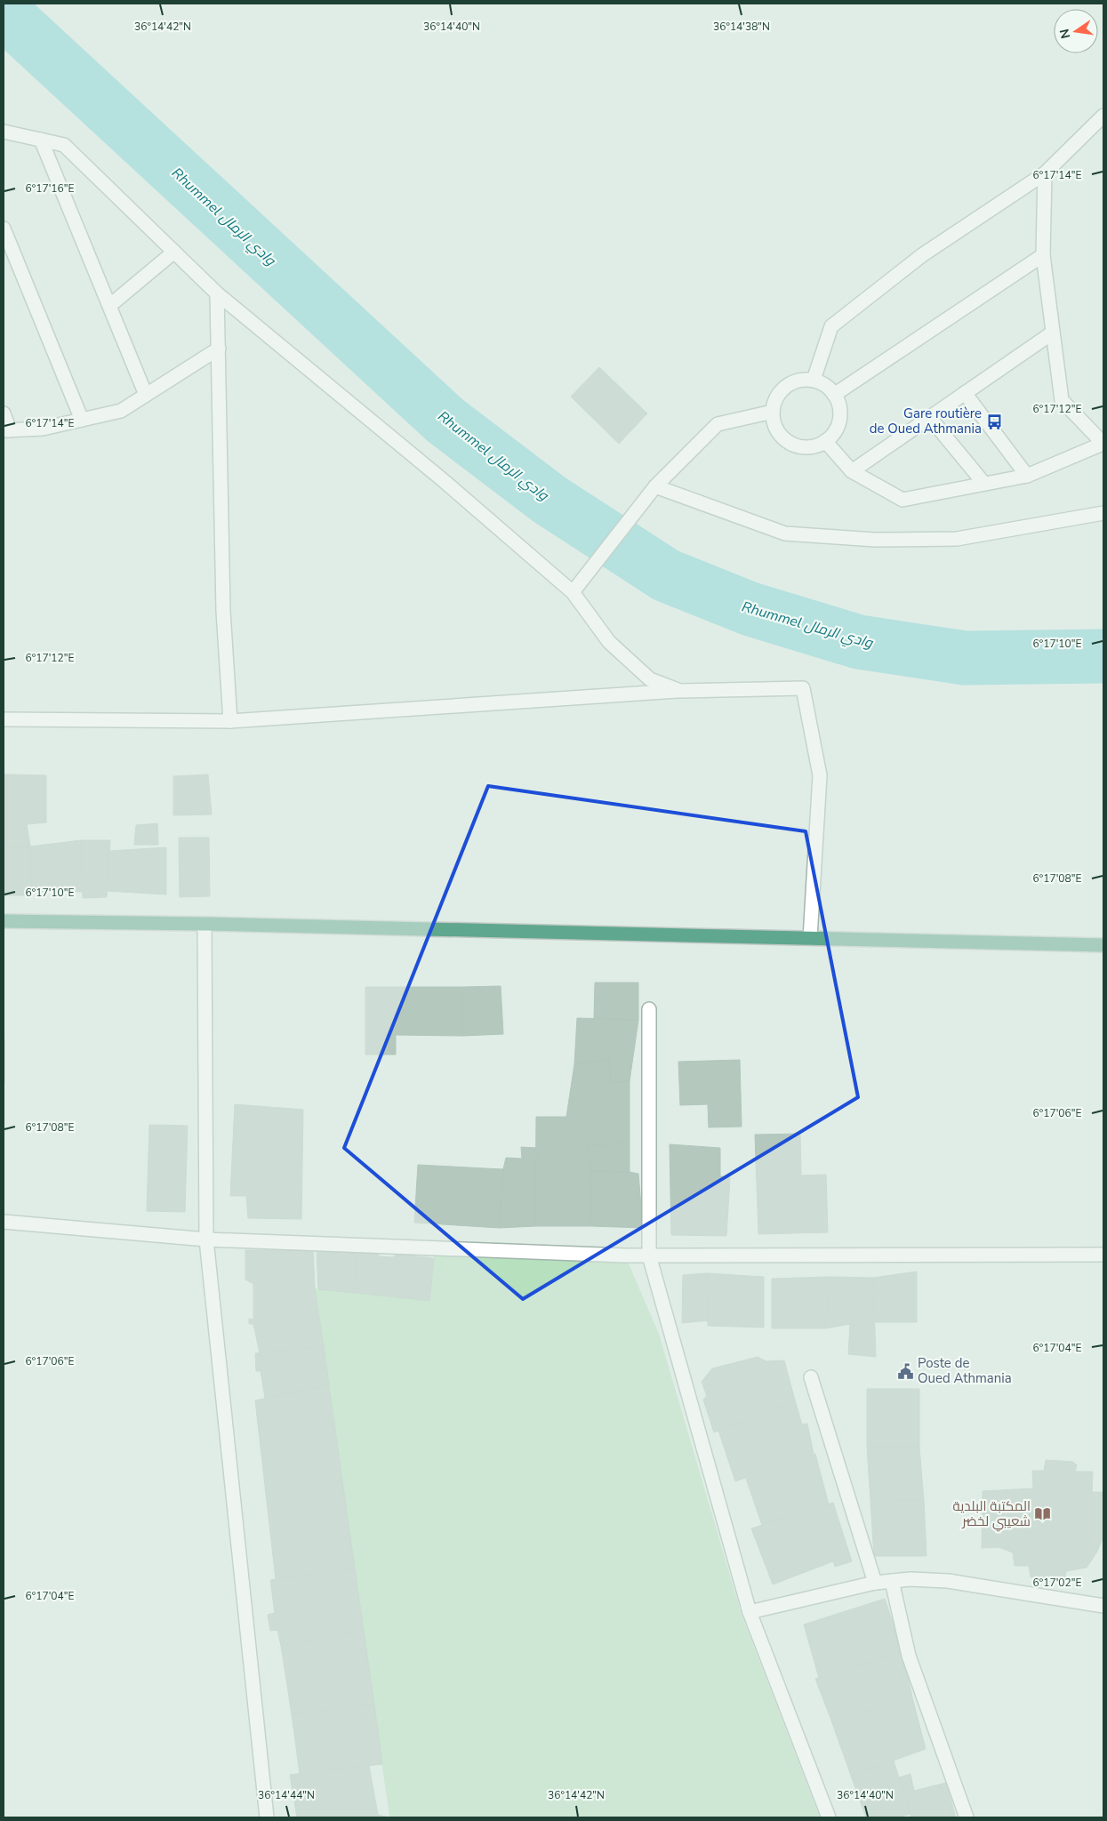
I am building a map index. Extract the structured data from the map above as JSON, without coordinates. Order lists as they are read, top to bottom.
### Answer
{
  "water": ["Rhummel وادي الرمال"],
  "places": {
    "bus stop": ["Gare routière de Oued Athmania"],
    "public building": ["Poste de Oued Athmania"],
    "library": ["المكتبة البلدية شعيبي لخضر"]
  },
  "north": "left",
  "coordinates": [
    "36°14'42\"N",
    "36°14'40\"N",
    "36°14'38\"N",
    "6°17'14\"E",
    "6°17'16\"E",
    "6°17'12\"E",
    "6°17'10\"E",
    "6°17'08\"E",
    "6°17'06\"E",
    "6°17'04\"E",
    "6°17'02\"E",
    "36°14'44\"N"
  ]
}
